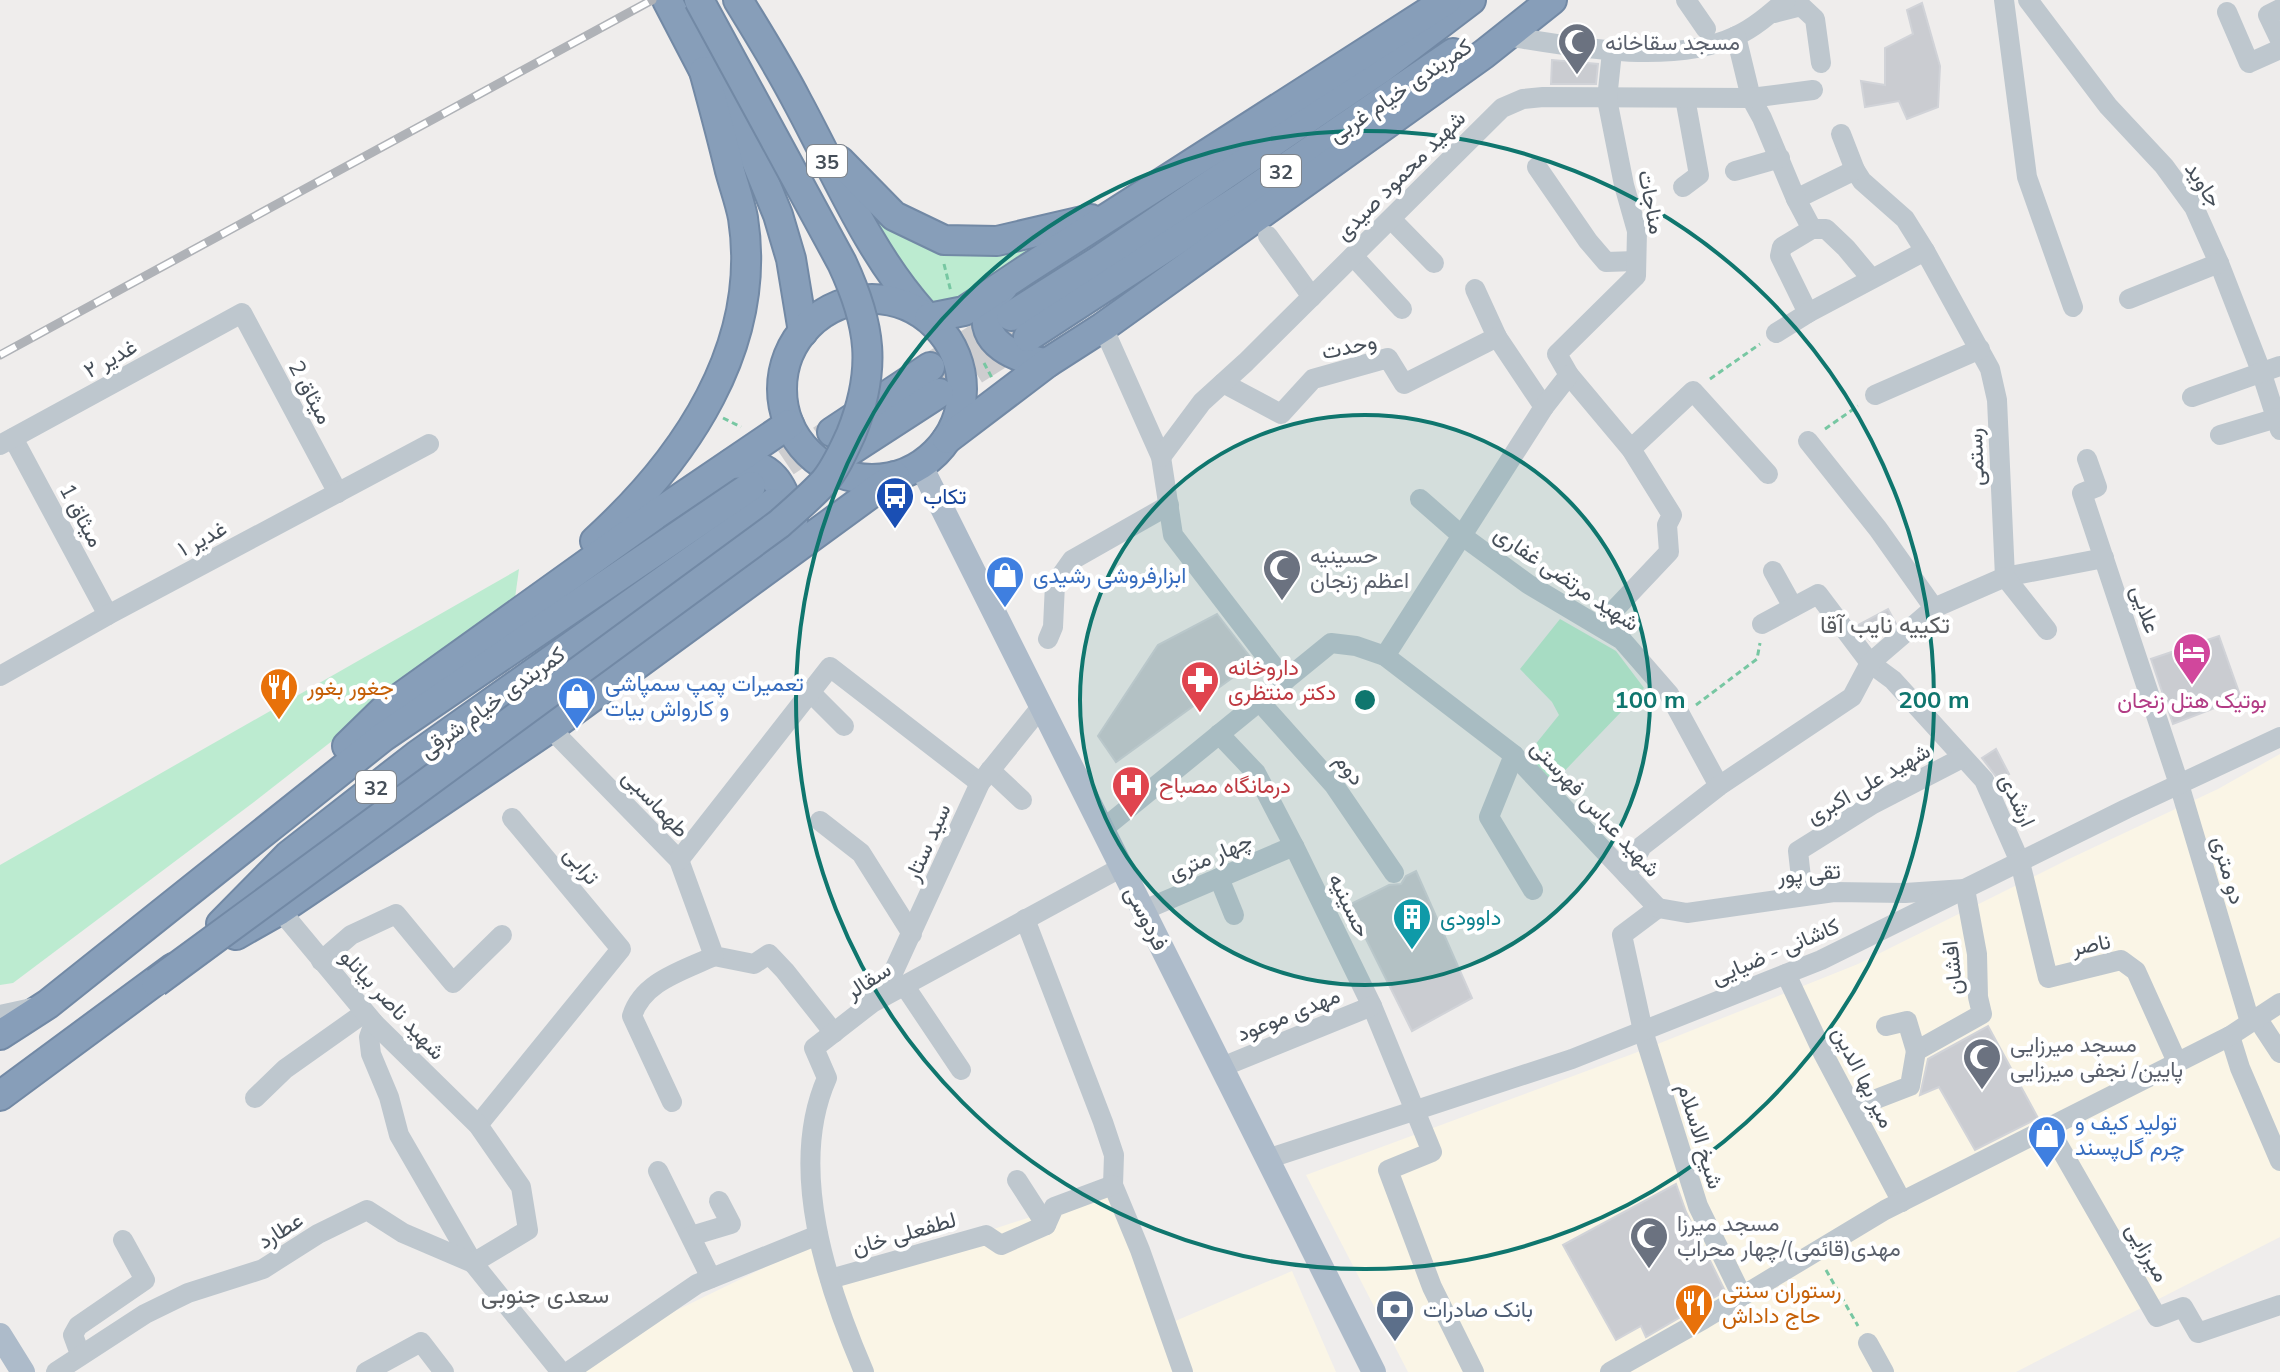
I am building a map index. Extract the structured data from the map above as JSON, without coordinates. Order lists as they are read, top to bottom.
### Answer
{
  "streets": {
    "highway": [
      "کمربندی خیام غربی",
      "35",
      "32",
      "کمربندی خیام شرقی"
    ],
    "main road": ["فردوسی"],
    "street": [
      "شهید محمود صیدی",
      "جاوید",
      "مناجات",
      "وحدت",
      "غدیر ۲",
      "میثاق 2",
      "رستمی",
      "میثاق 1",
      "غدیر ۱",
      "شهید مرتضی غفاری",
      "علایی",
      "دوم",
      "شهید علی اکبری",
      "ارشدی",
      "طهماسبی",
      "شهید عباس فهرستی",
      "سید ستار",
      "چهار متری",
      "ترابی",
      "دو متری",
      "تقی پور",
      "حسینیه",
      "ناصر",
      "کاشانی - ضیایی",
      "افشان",
      "سقالر",
      "شهید ناصر بیانلو",
      "مهدی موعود",
      "میر بها الدین",
      "شیخ الاسلام",
      "عطارد",
      "لطفعلی خان",
      "میرزایی"
    ]
  },
  "crossings": [
    ["35", "فردوسی"],
    ["شهید محمود صیدی", "مناجات"],
    ["شهید محمود صیدی", "وحدت"],
    ["غدیر ۲", "میثاق 2"],
    ["غدیر ۲", "میثاق 1"],
    ["میثاق 2", "غدیر ۱"],
    ["میثاق 1", "غدیر ۱"],
    ["علایی", "دو متری"],
    ["علایی", "کاشانی - ضیایی"],
    ["شهید علی اکبری", "ارشدی"],
    ["شهید علی اکبری", "تقی پور"],
    ["ارشدی", "ناصر"],
    ["ارشدی", "کاشانی - ضیایی"],
    ["شهید عباس فهرستی", "تقی پور"],
    ["شهید عباس فهرستی", "کاشانی - ضیایی"],
    ["شهید عباس فهرستی", "شیخ الاسلام"],
    ["سید ستار", "فردوسی"],
    ["سید ستار", "سقالر"],
    ["چهار متری", "حسینیه"],
    ["چهار متری", "فردوسی"],
    ["ترابی", "شهید ناصر بیانلو"],
    ["دو متری", "کاشانی - ضیایی"],
    ["تقی پور", "کاشانی - ضیایی"],
    ["تقی پور", "افشان"],
    ["حسینیه", "کاشانی - ضیایی"],
    ["حسینیه", "مهدی موعود"],
    ["فردوسی", "کاشانی - ضیایی"],
    ["فردوسی", "سقالر"],
    ["فردوسی", "مهدی موعود"],
    ["ناصر", "کاشانی - ضیایی"],
    ["کاشانی - ضیایی", "افشان"],
    ["کاشانی - ضیایی", "میر بها الدین"],
    ["کاشانی - ضیایی", "شیخ الاسلام"],
    ["شهید ناصر بیانلو", "عطارد"]
  ],
  "districts": ["تکییه نایب آقا", "سعدی جنوبی"],
  "places": {
    "mosque": [
      "مسجد سقاخانه",
      "حسینیه اعظم زنجان",
      "مسجد میرزایی پایین/ نجفی میرزایی",
      "مسجد میرزا مهدی(قائمی)/چهار محراب"
    ],
    "bus stop": ["تکاب"],
    "shop": ["ابزارفروشی رشیدی", "تعمیرات پمپ سمپاشی و کارواش بیات", "تولید کیف و چرم گل‌پسند"],
    "hotel": ["بوتیک هتل زنجان"],
    "pharmacy": ["داروخانه دکتر منتظری"],
    "restaurant": ["جغور بغور", "رستوران سنتی حاج داداش"],
    "hospital": ["درمانگاه مصباح"],
    "building": ["داوودی"],
    "bank": ["بانک صادرات"]
  },
  "rings": ["100 m", "200 m"]
}
